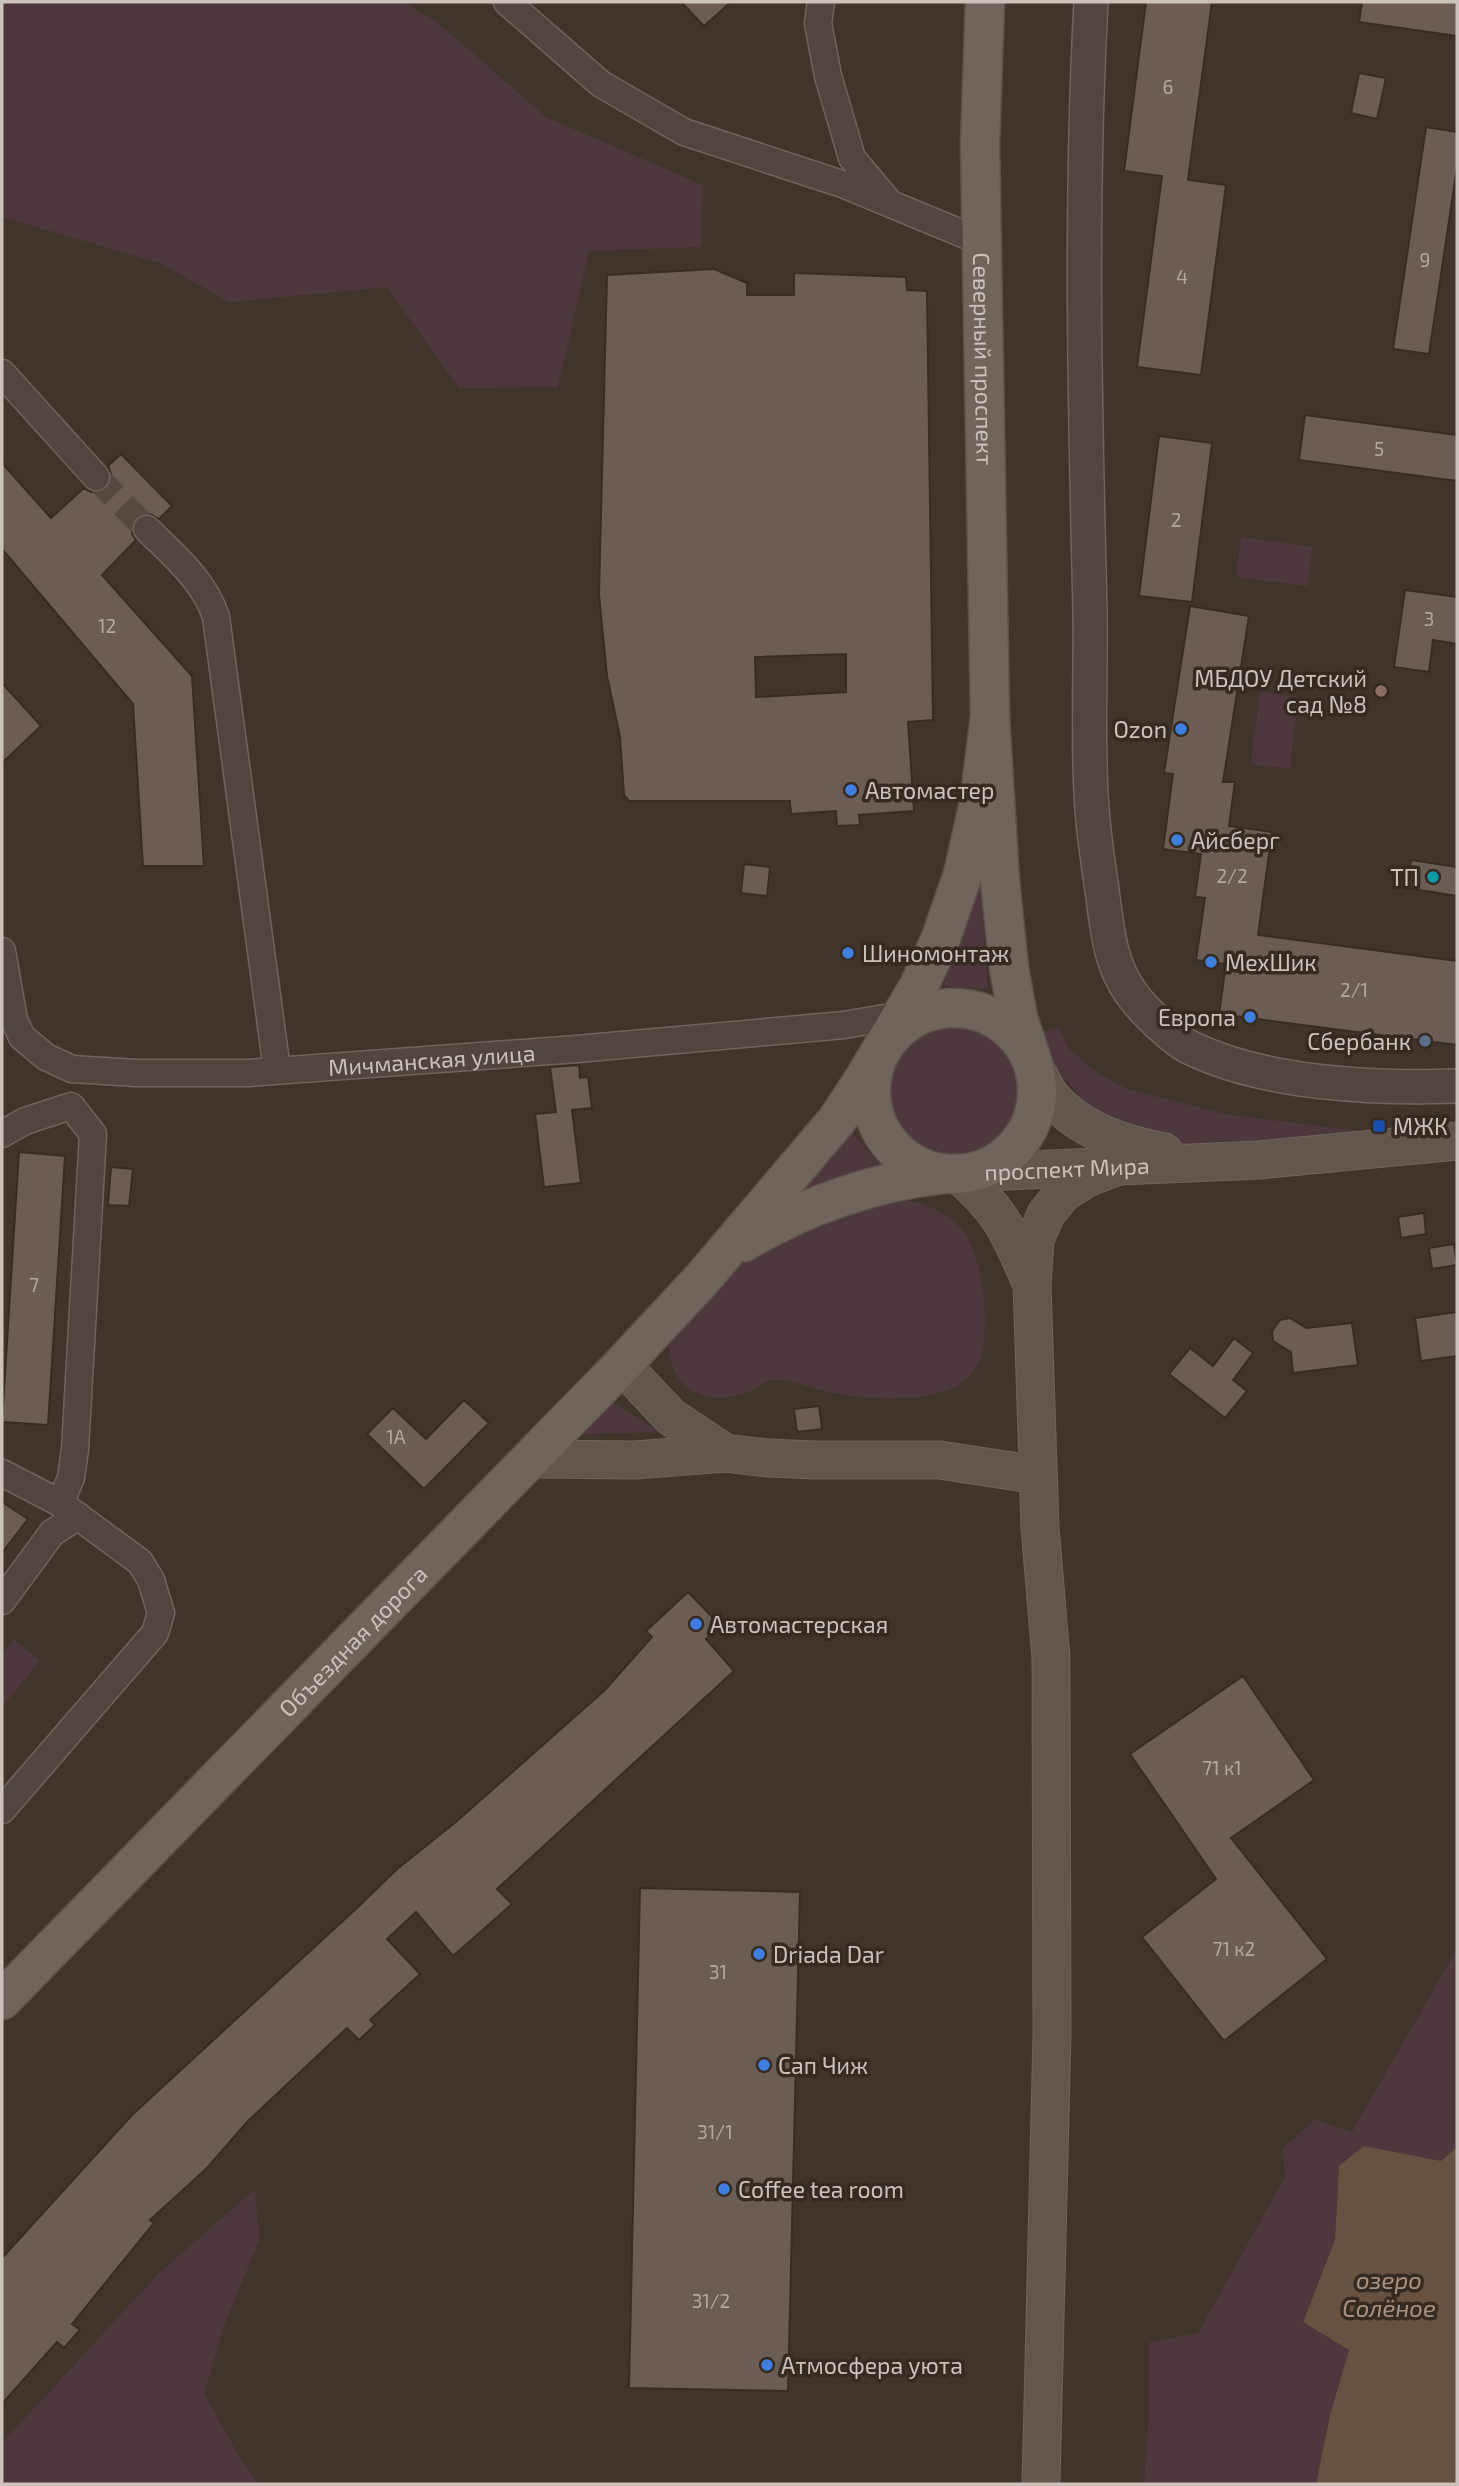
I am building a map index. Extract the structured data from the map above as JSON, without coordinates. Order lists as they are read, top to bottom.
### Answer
{
  "streets": {
    "main road": ["Северный проспект", "проспект Мира", "Объездная дорога"],
    "street": ["Мичманская улица"]
  },
  "crossings": [
    ["Мичманская улица", "проспект Мира"],
    ["проспект Мира", "Объездная дорога"]
  ],
  "water": ["озеро Солёное"],
  "places": {
    "other": [
      "МБДОУ Детский сад №8",
      "Ozon",
      "Автомастер",
      "Айсберг",
      "ТП",
      "Шиномонтаж",
      "МехШик",
      "Европа",
      "Сбербанк",
      "Автомастерская",
      "Driada Dar",
      "Сап Чиж",
      "Coffee tea room",
      "Атмосфера уюта"
    ],
    "transit": ["МЖК"]
  },
  "house_numbers": [
    "6",
    "9",
    "4",
    "5",
    "2",
    "3",
    "12",
    "2/2",
    "2/1",
    "7",
    "1А",
    "71 к1",
    "71 к2",
    "31",
    "31/1",
    "31/2"
  ]
}
